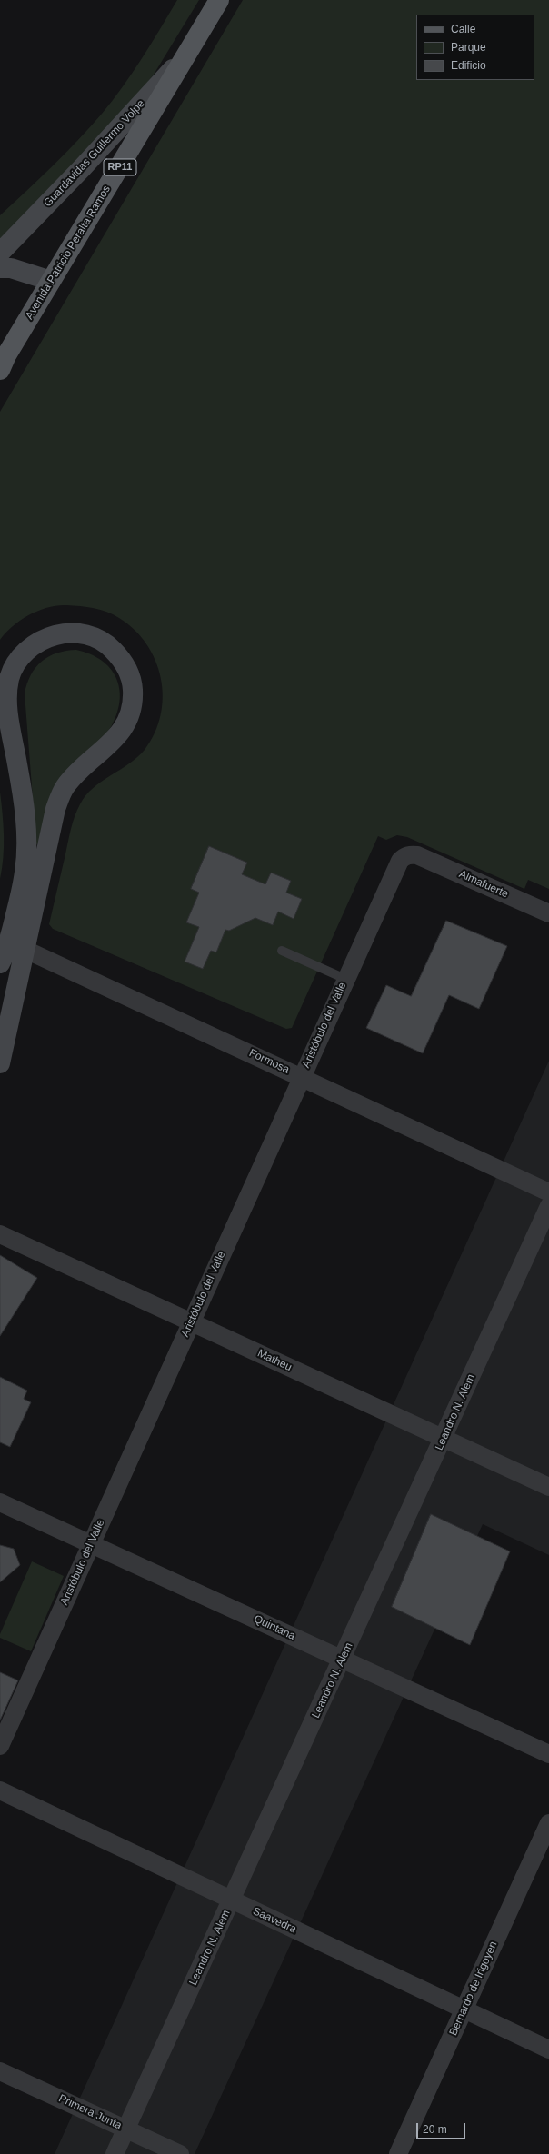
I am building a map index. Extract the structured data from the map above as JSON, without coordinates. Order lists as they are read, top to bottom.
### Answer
{
  "streets": {
    "main road": ["Guardavidas Guillermo Volpe", "RP11", "Avenida Patricio Peralta Ramos"],
    "street": [
      "Almafuerte",
      "Aristóbulo del Valle",
      "Formosa",
      "Matheu",
      "Leandro N. Alem",
      "Quintana",
      "Saavedra",
      "Bernardo de Irigoyen",
      "Primera Junta"
    ]
  },
  "crossings": [
    ["Guardavidas Guillermo Volpe", "Avenida Patricio Peralta Ramos"],
    ["Almafuerte", "Aristóbulo del Valle"],
    ["Aristóbulo del Valle", "Formosa"],
    ["Aristóbulo del Valle", "Matheu"],
    ["Aristóbulo del Valle", "Quintana"],
    ["Matheu", "Leandro N. Alem"],
    ["Leandro N. Alem", "Quintana"],
    ["Leandro N. Alem", "Saavedra"],
    ["Leandro N. Alem", "Primera Junta"],
    ["Saavedra", "Bernardo de Irigoyen"]
  ],
  "legend": ["Calle", "Parque", "Edificio"],
  "scale_bar": "20 m"
}
